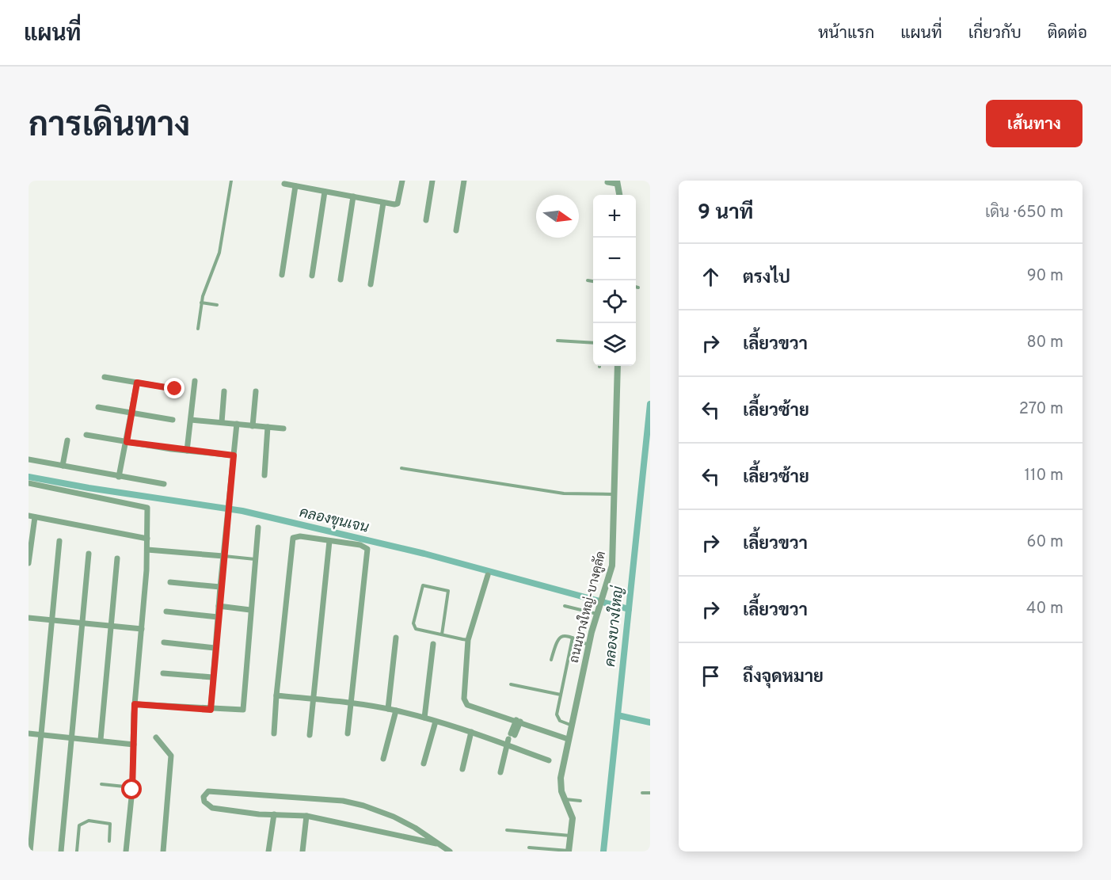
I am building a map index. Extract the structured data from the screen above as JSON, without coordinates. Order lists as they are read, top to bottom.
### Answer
{
  "streets": {
    "street": ["ถนนบางใหญ่-บางคูลัด"]
  },
  "water": ["คลองขุนเจน", "คลองบางใหญ่"],
  "north": "right",
  "page": {
    "header": "แผนที่",
    "nav": [
      "หน้าแรก",
      "แผนที่",
      "เกี่ยวกับ",
      "ติดต่อ"
    ],
    "title": "การเดินทาง",
    "buttons": "เส้นทาง",
    "heading": ["9 นาที", "เดิน · 650 m"],
    "map_buttons": ["+", "−"],
    "list": [
      ["ตรงไป", "90 m"],
      ["เลี้ยวขวา", "80 m"],
      ["เลี้ยวซ้าย", "270 m"],
      ["เลี้ยวซ้าย", "110 m"],
      ["เลี้ยวขวา", "60 m"],
      ["เลี้ยวขวา", "40 m"],
      "ถึงจุดหมาย"
    ]
  }
}
